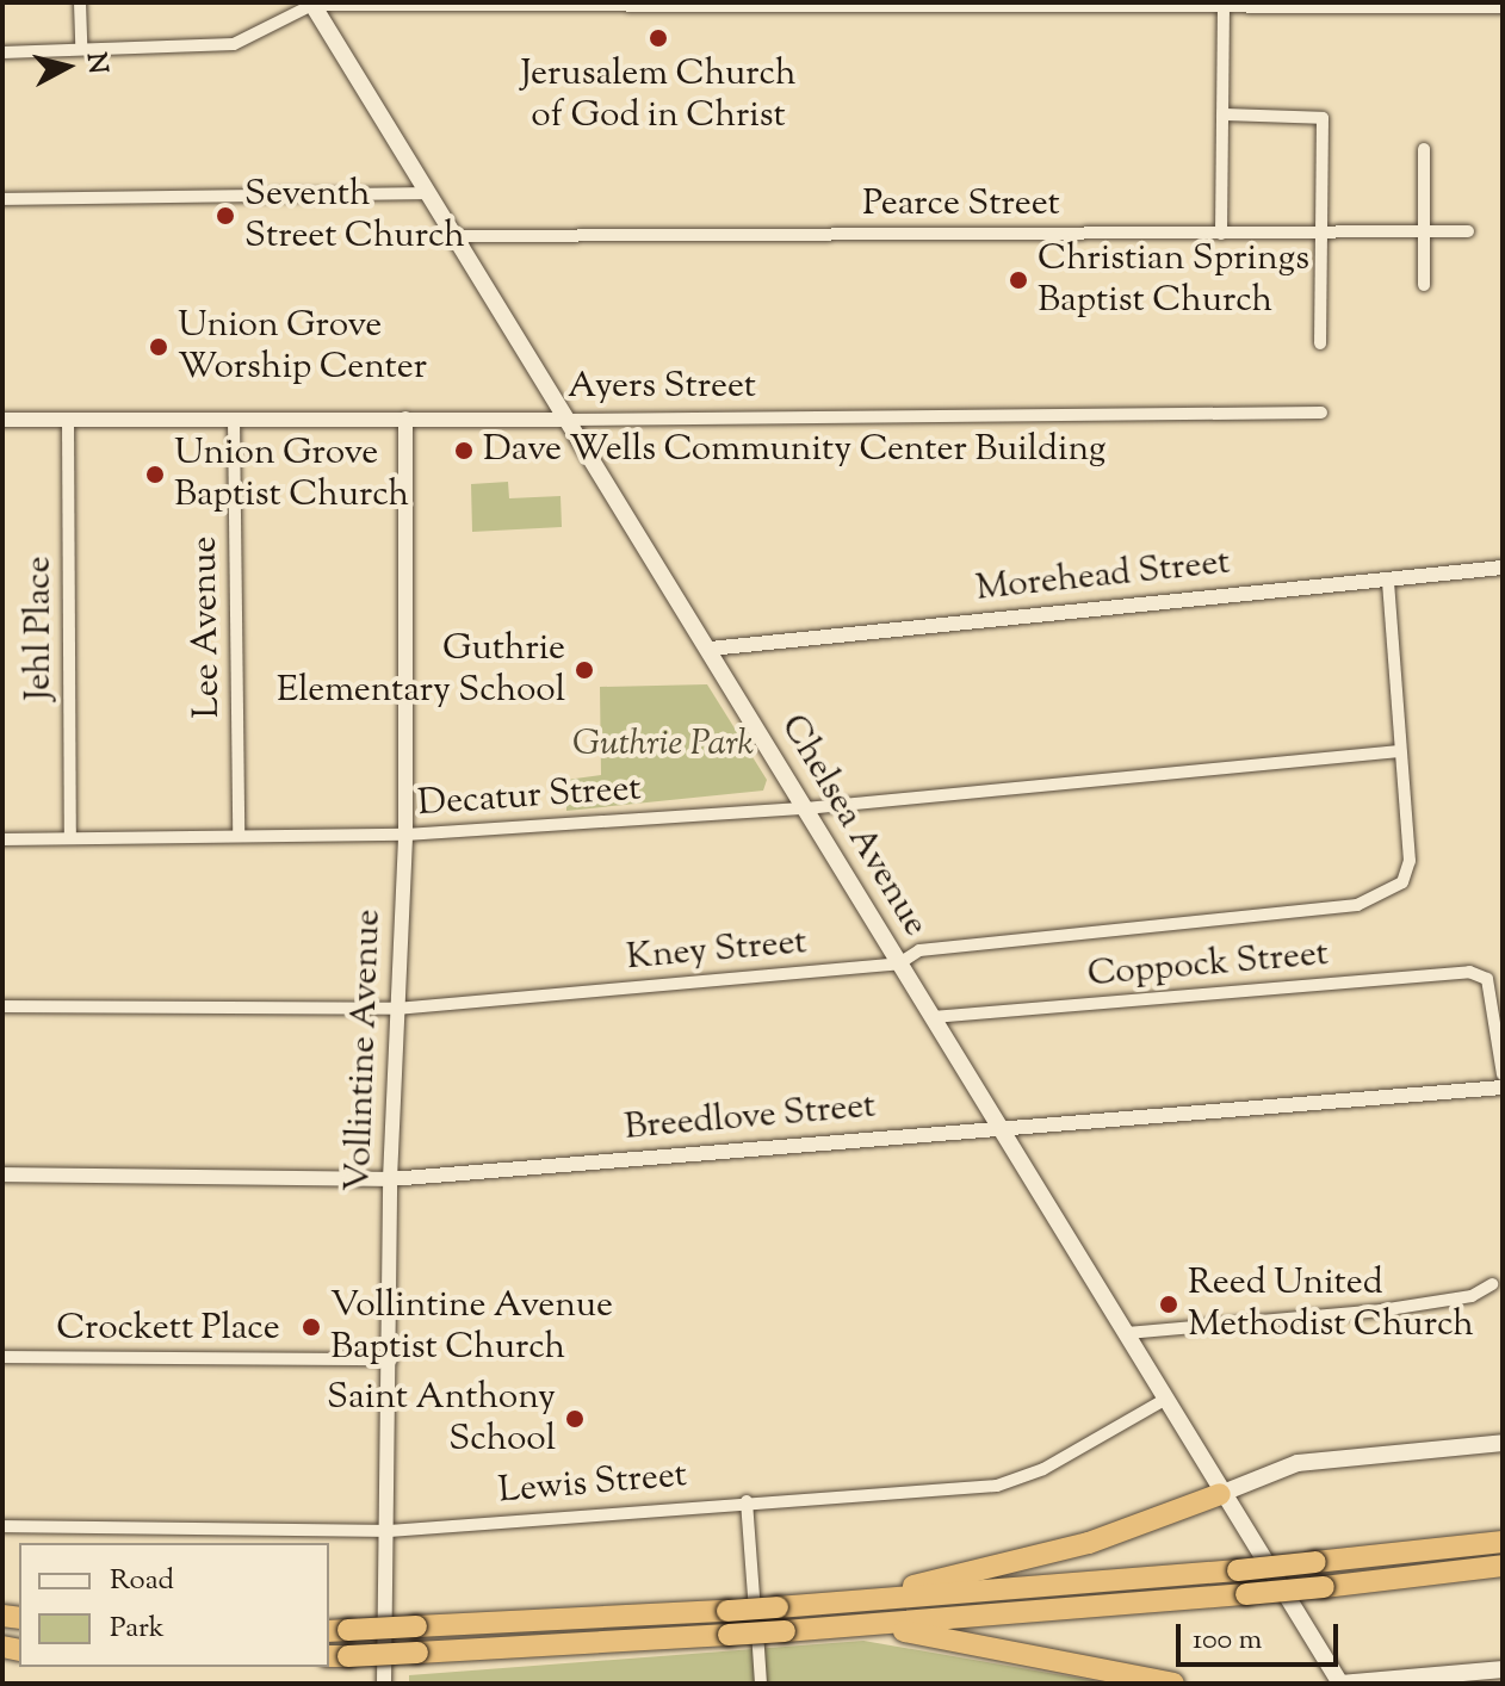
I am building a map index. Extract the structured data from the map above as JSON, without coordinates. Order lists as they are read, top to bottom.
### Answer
{
  "streets": {
    "main road": ["Chelsea Avenue"],
    "street": [
      "Pearce Street",
      "Ayers Street",
      "Morehead Street",
      "Lee Avenue",
      "Jehl Place",
      "Decatur Street",
      "Kney Street",
      "Coppock Street",
      "Vollintine Avenue",
      "Breedlove Street",
      "Crockett Place",
      "Lewis Street"
    ]
  },
  "crossings": [
    ["Pearce Street", "Chelsea Avenue"],
    ["Ayers Street", "Lee Avenue"],
    ["Ayers Street", "Jehl Place"],
    ["Ayers Street", "Chelsea Avenue"],
    ["Ayers Street", "Vollintine Avenue"],
    ["Morehead Street", "Chelsea Avenue"],
    ["Lee Avenue", "Decatur Street"],
    ["Jehl Place", "Decatur Street"],
    ["Decatur Street", "Chelsea Avenue"],
    ["Decatur Street", "Kney Street"],
    ["Decatur Street", "Vollintine Avenue"],
    ["Chelsea Avenue", "Kney Street"],
    ["Chelsea Avenue", "Coppock Street"],
    ["Chelsea Avenue", "Breedlove Street"],
    ["Chelsea Avenue", "Lewis Street"],
    ["Kney Street", "Vollintine Avenue"],
    ["Vollintine Avenue", "Breedlove Street"],
    ["Vollintine Avenue", "Crockett Place"],
    ["Vollintine Avenue", "Lewis Street"]
  ],
  "parks": ["Guthrie Park"],
  "places": [
    "Jerusalem Church of God in Christ",
    "Seventh Street Church",
    "Christian Springs Baptist Church",
    "Union Grove Worship Center",
    "Dave Wells Community Center Building",
    "Union Grove Baptist Church",
    "Guthrie Elementary School",
    "Reed United Methodist Church",
    "Vollintine Avenue Baptist Church",
    "Saint Anthony School"
  ],
  "legend": ["Road", "Park"],
  "scale_bar": "100 m",
  "north": "right"
}
